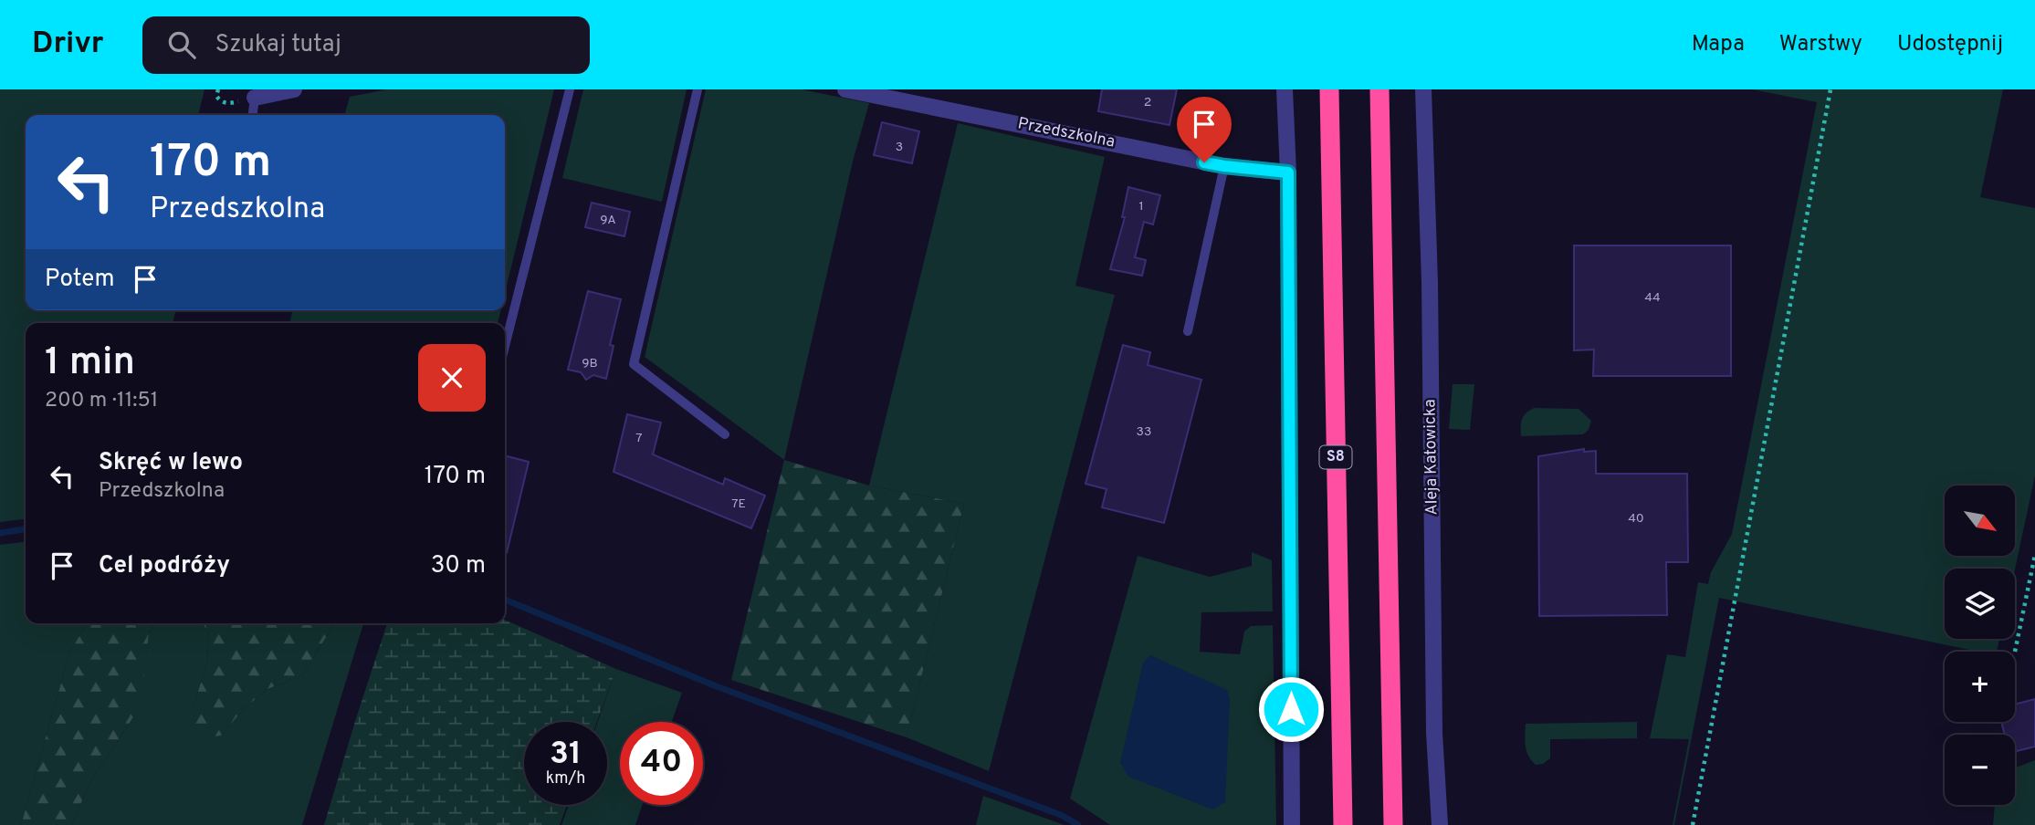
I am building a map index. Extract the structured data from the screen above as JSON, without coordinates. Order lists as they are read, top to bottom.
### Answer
{
  "streets": {
    "highway": ["S8"],
    "street": ["Przedszkolna", "Aleja Katowicka"]
  },
  "house_numbers": [
    "2",
    "3",
    "1",
    "9A",
    "44",
    "9B",
    "33",
    "7",
    "7E",
    "40"
  ],
  "north": "bottom right",
  "page": {
    "header": "Drivr",
    "search": "Szukaj tutaj",
    "nav": ["Mapa", "Warstwy", "Udostępnij"],
    "turn": ["170 m", "Przedszkolna"],
    "then": "Potem",
    "heading": ["1 min", "200 m · 11:51"],
    "list": [
      {
        "name": "Skręć w lewo",
        "note": "Przedszkolna",
        "value": "170 m"
      },
      {
        "name": "Cel podróży",
        "value": "30 m"
      }
    ],
    "map_buttons": ["+", "−"],
    "speed": "31 km/h",
    "limit": "40"
  }
}
